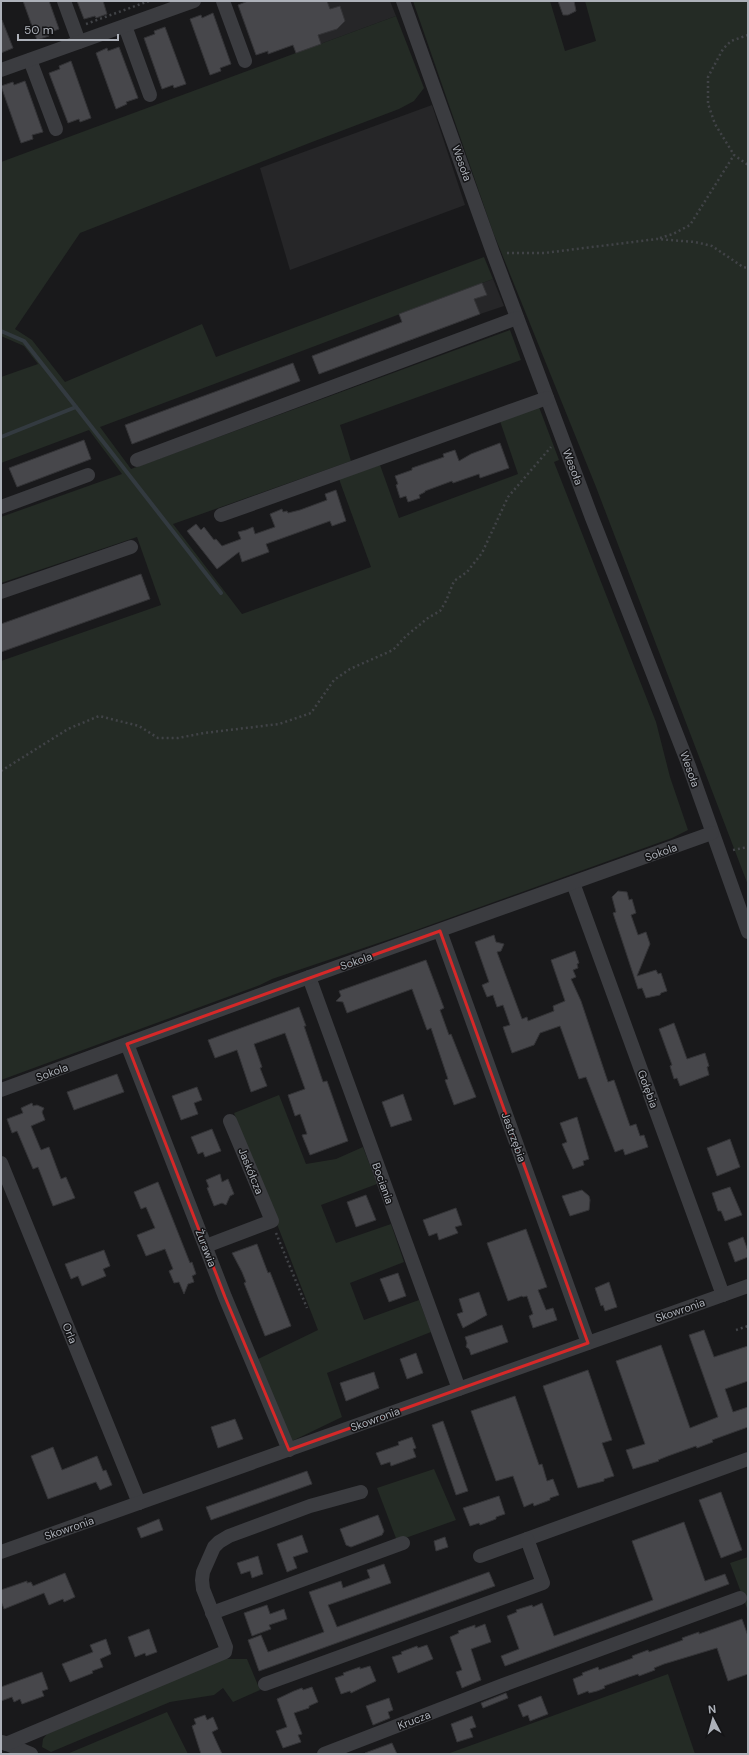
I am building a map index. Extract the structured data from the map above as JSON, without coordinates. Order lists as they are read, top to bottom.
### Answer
{
  "streets": {
    "street": [
      "Wesoła",
      "Sokola",
      "Gołębia",
      "Jastrzębia",
      "Jaskółcza",
      "Bociania",
      "Żurawia",
      "Skowronia",
      "Orla",
      "Krucza"
    ]
  },
  "crossings": [
    ["Wesoła", "Sokola"],
    ["Sokola", "Gołębia"],
    ["Sokola", "Jastrzębia"],
    ["Sokola", "Bociania"],
    ["Sokola", "Żurawia"],
    ["Gołębia", "Skowronia"],
    ["Jastrzębia", "Skowronia"],
    ["Bociania", "Skowronia"],
    ["Żurawia", "Skowronia"],
    ["Skowronia", "Orla"]
  ],
  "scale_bar": "50 m",
  "north": "top"
}
